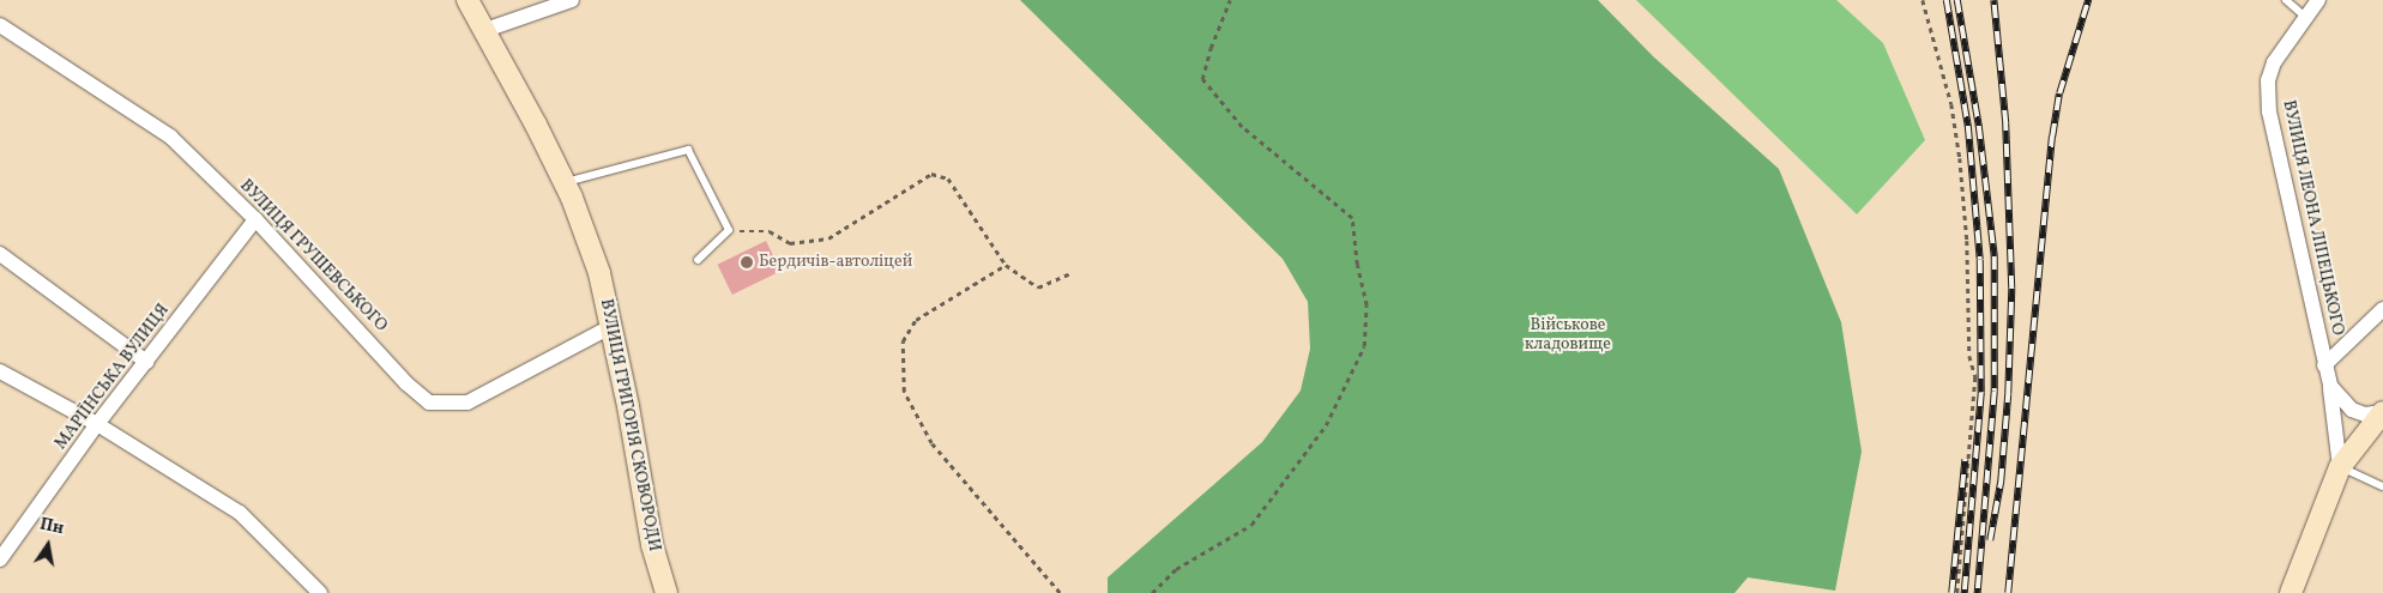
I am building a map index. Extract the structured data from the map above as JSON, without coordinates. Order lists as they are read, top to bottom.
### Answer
{
  "streets": {
    "main road": ["ВУЛИЦЯ ГРИГОРІЯ СКОВОРОДИ"],
    "street": ["ВУЛИЦЯ ЛЕОНА ЛІПЕЦЬКОГО", "ВУЛИЦЯ ГРУШЕВСЬКОГО", "МАРІЇНСЬКА ВУЛИЦЯ"]
  },
  "crossings": [
    ["ВУЛИЦЯ ГРУШЕВСЬКОГО", "МАРІЇНСЬКА ВУЛИЦЯ"],
    ["ВУЛИЦЯ ГРУШЕВСЬКОГО", "ВУЛИЦЯ ГРИГОРІЯ СКОВОРОДИ"]
  ],
  "parks": ["Військове кладовище"],
  "places": ["Бердичів-автоліцей"],
  "north": "top"
}
